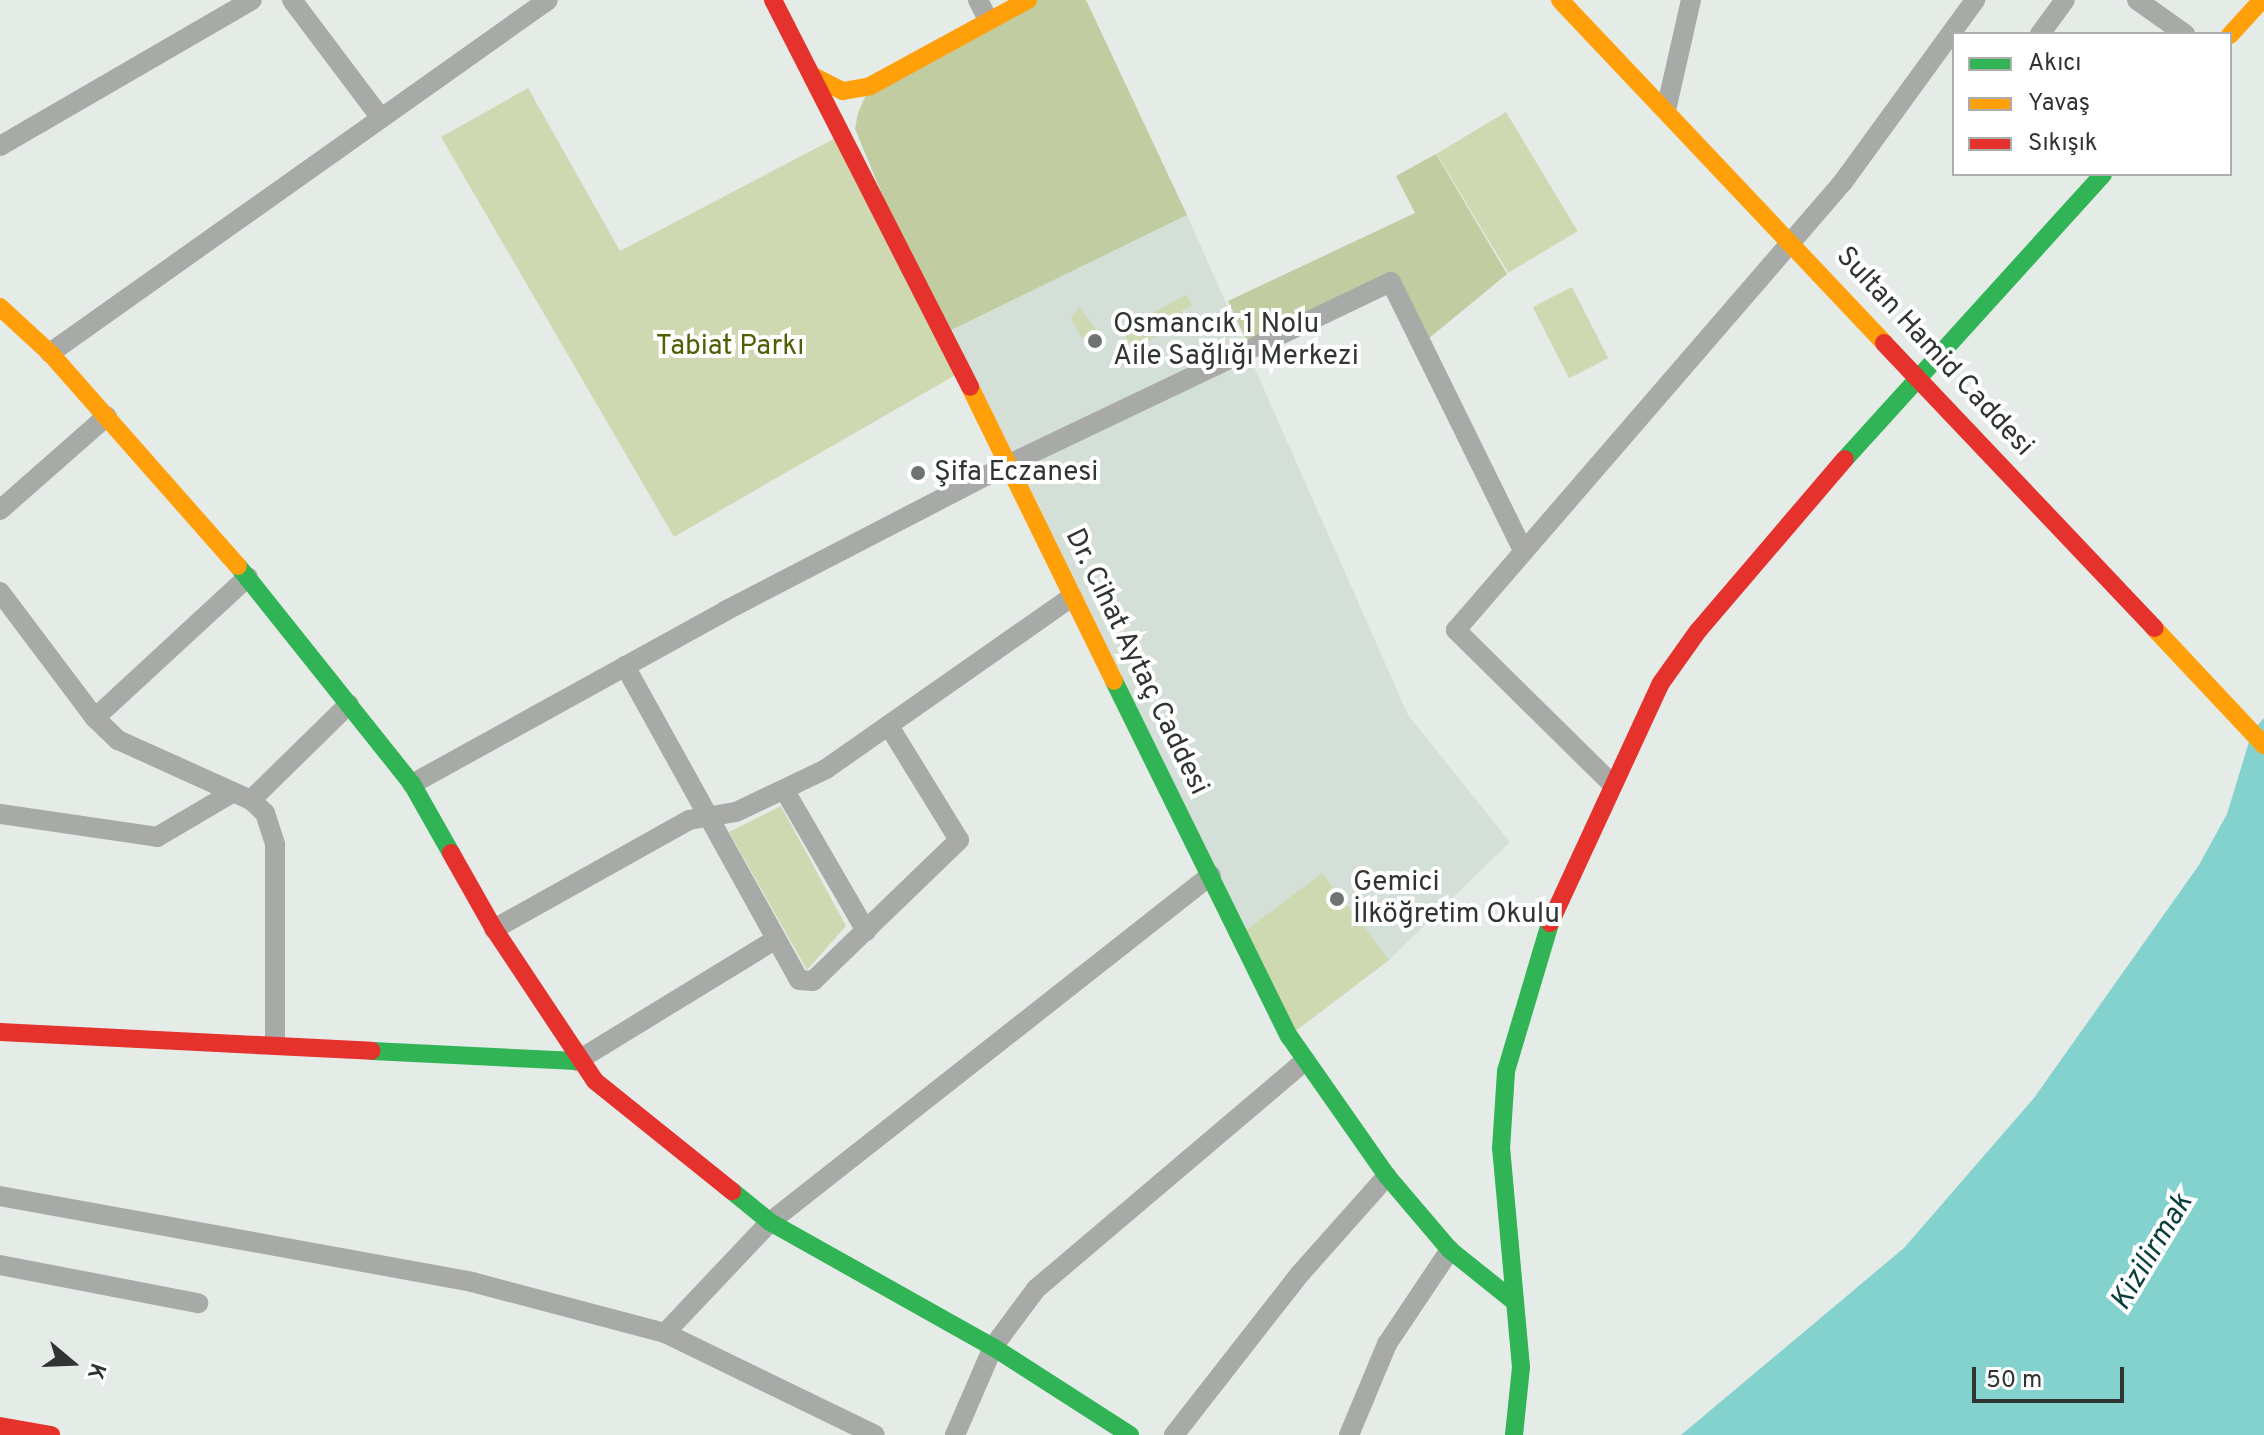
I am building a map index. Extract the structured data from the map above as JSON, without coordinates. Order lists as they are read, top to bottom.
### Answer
{
  "streets": {
    "street": ["Sultan Hamid Caddesi", "Dr. Cihat Aytaç Caddesi"]
  },
  "water": ["Kizilirmak"],
  "parks": ["Tabiat Parkı"],
  "places": ["Osmancık 1 Nolu Aile Sağlığı Merkezi", "Şifa Eczanesi", "Gemici İlköğretim Okulu"],
  "legend": ["Akıcı", "Yavaş", "Sıkışık"],
  "scale_bar": "50 m",
  "north": "right"
}
